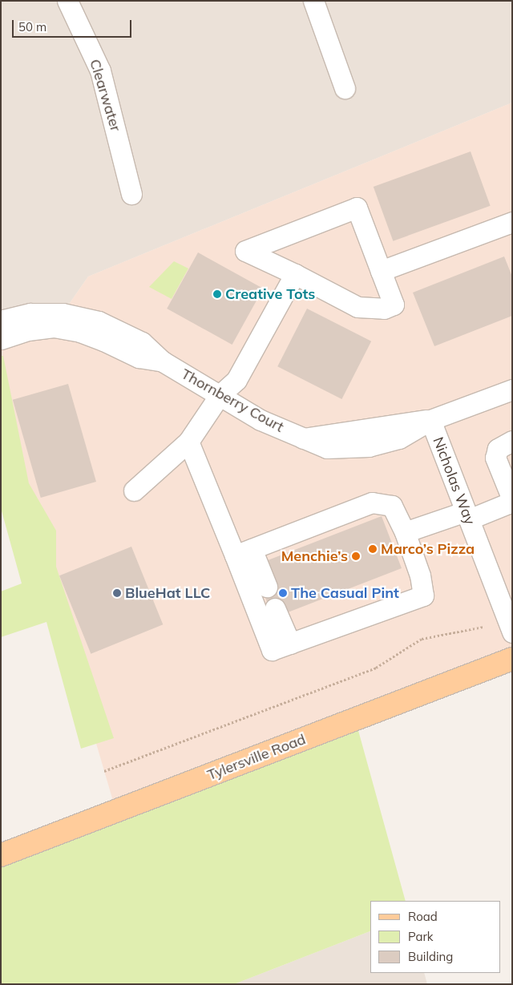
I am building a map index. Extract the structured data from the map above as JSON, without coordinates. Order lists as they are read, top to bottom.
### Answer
{
  "streets": {
    "main road": ["Tylersville Road"],
    "street": ["Clearwater", "Thornberry Court", "Nicholas Way"]
  },
  "crossings": [
    ["Thornberry Court", "Nicholas Way"]
  ],
  "places": [
    "Creative Tots",
    "Marco’s Pizza",
    "Menchie’s",
    "BlueHat LLC",
    "The Casual Pint"
  ],
  "legend": ["Road", "Park", "Building"],
  "scale_bar": "50 m"
}
